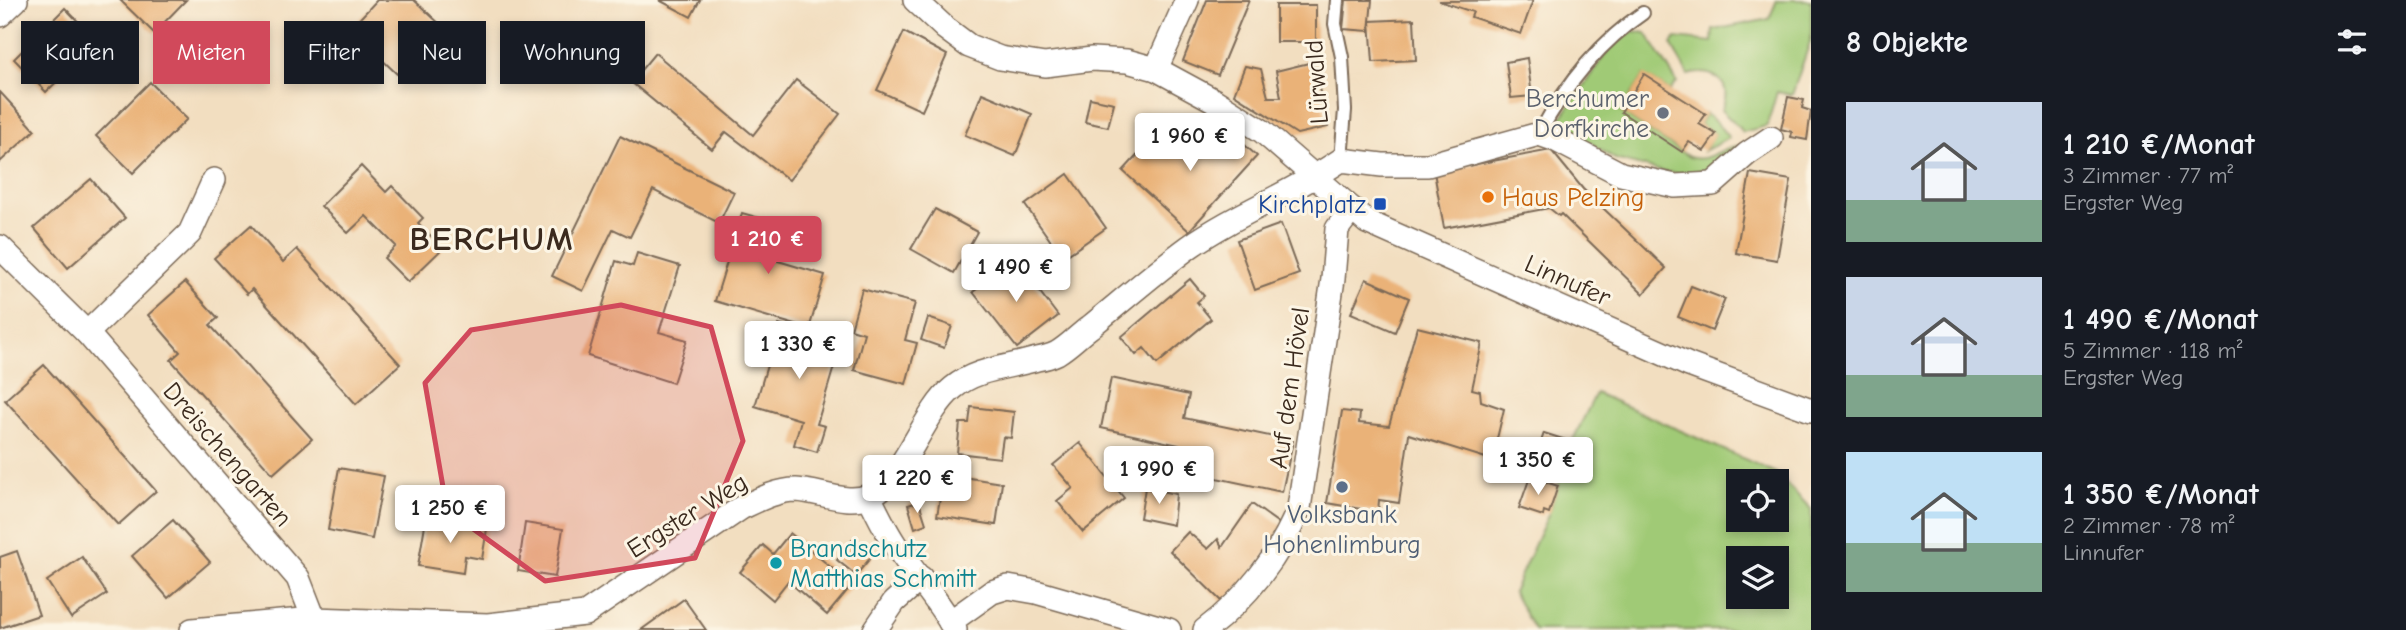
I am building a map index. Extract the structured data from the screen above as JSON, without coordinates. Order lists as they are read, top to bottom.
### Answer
{
  "streets": {
    "street": [
      "Linnufer",
      "Auf dem Hövel",
      "Dreischengarten",
      "Ergster Weg"
    ],
    "lane": ["Lürwald"]
  },
  "crossings": [
    ["Linnufer", "Auf dem Hövel"],
    ["Dreischengarten", "Ergster Weg"]
  ],
  "districts": ["BERCHUM"],
  "places": {
    "other": [
      "Berchumer Dorfkirche",
      "Haus Pelzing",
      "Volksbank Hohenlimburg",
      "Brandschutz Matthias Schmitt"
    ],
    "transit": ["Kirchplatz"]
  },
  "page": {
    "heading": "8 Objekte",
    "chip": [
      "Kaufen",
      "Mieten",
      "Filter",
      "Neu",
      "Wohnung"
    ],
    "list": [
      {
        "name": "1 210 €/Monat",
        "note": "3 Zimmer · 77 m² · Ergster Weg"
      },
      {
        "name": "1 490 €/Monat",
        "note": "5 Zimmer · 118 m² · Ergster Weg"
      },
      {
        "name": "1 350 €/Monat",
        "note": "2 Zimmer · 78 m² · Linnufer"
      }
    ],
    "price": [
      "1 960 €",
      "1 210 €",
      "1 490 €",
      "1 330 €",
      "1 350 €",
      "1 990 €",
      "1 220 €",
      "1 250 €"
    ]
  }
}
